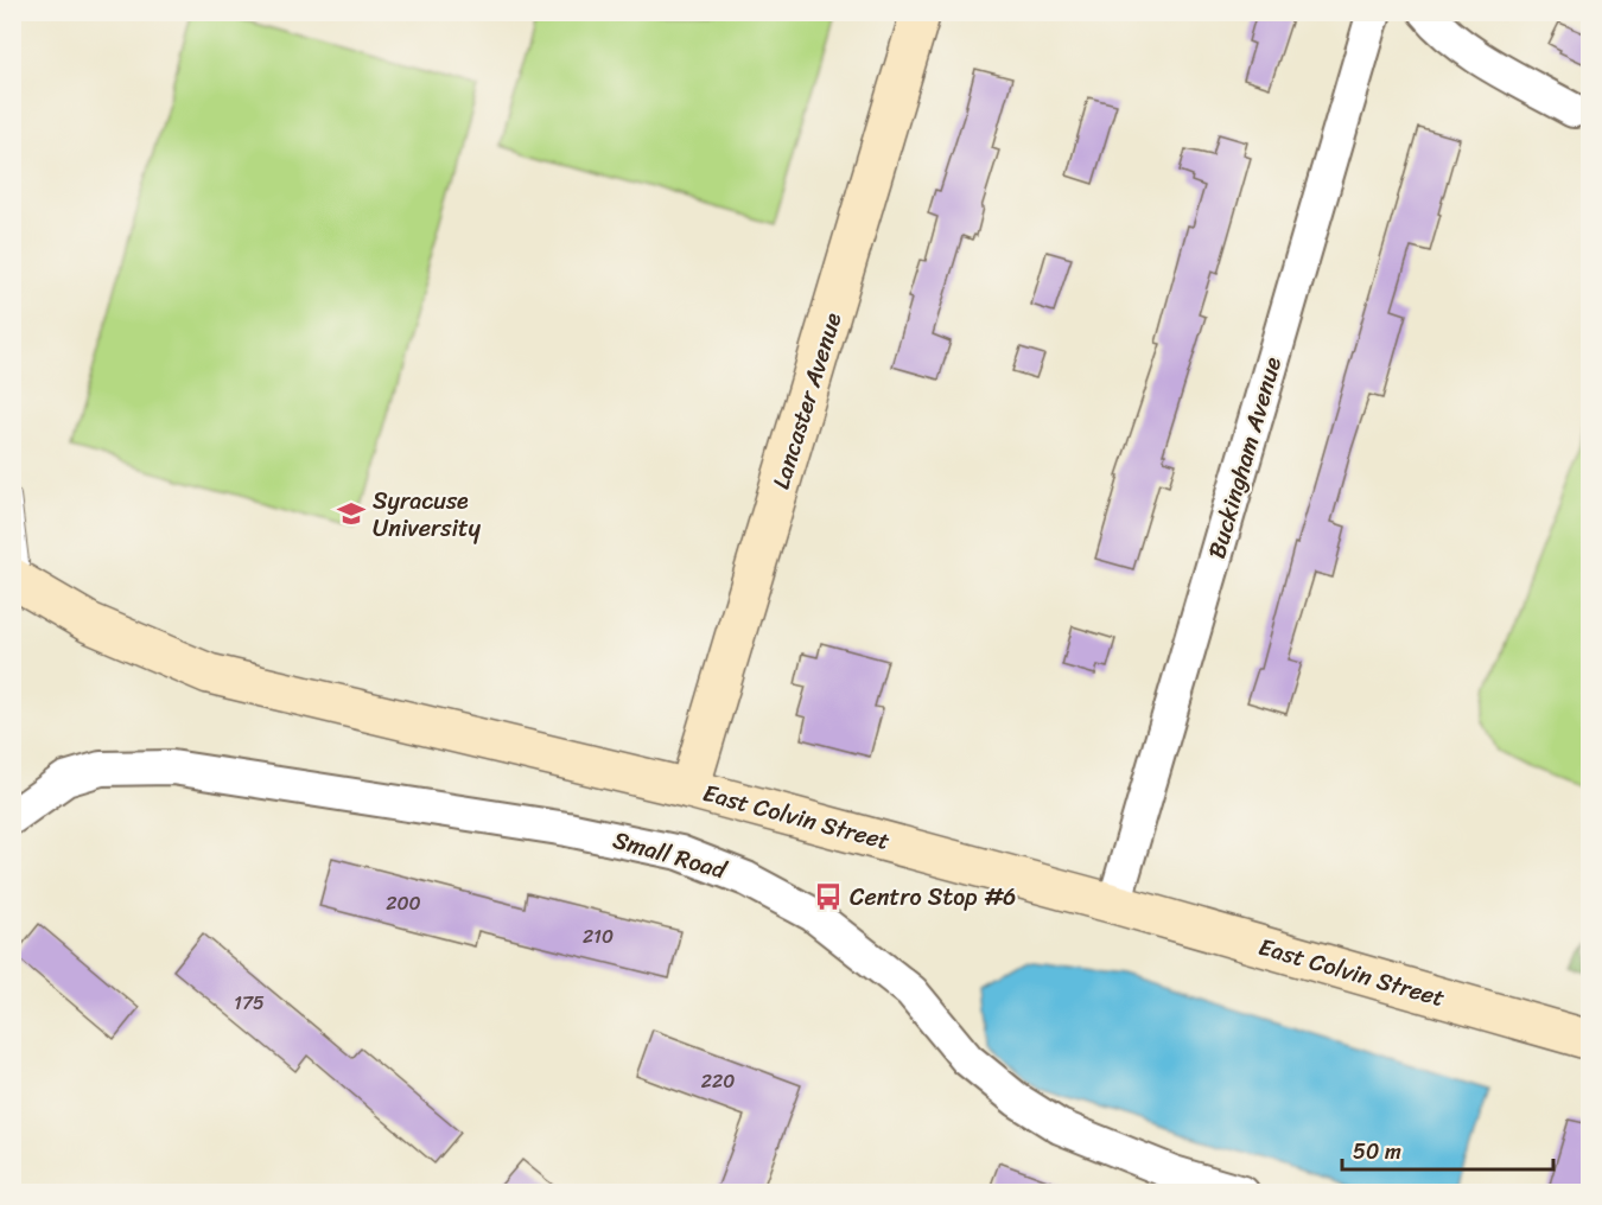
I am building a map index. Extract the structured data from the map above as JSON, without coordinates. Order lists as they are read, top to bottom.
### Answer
{
  "streets": {
    "street": [
      "Lancaster Avenue",
      "Buckingham Avenue",
      "East Colvin Street",
      "Small Road"
    ]
  },
  "crossings": [
    ["Lancaster Avenue", "East Colvin Street"],
    ["Buckingham Avenue", "East Colvin Street"]
  ],
  "places": {
    "school or university": ["Syracuse University"],
    "bus stop": ["Centro Stop #6"]
  },
  "house_numbers": [
    "200",
    "210",
    "175",
    "220"
  ],
  "scale_bar": "50 m"
}
